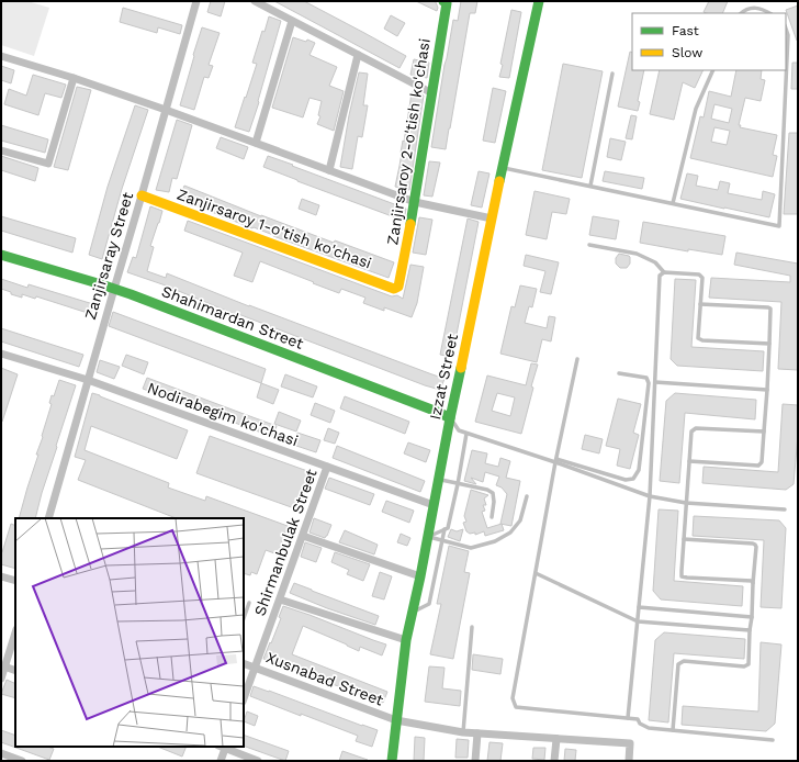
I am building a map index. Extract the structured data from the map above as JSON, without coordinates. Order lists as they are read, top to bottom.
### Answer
{
  "streets": {
    "street": [
      "Zanjirsaroy 2-o'tish ko'chasi",
      "Zanjirsaroy 1-o'tish ko'chasi",
      "Zanjirsaray Street",
      "Shahimardan Street",
      "Izzat Street",
      "Nodirabegim ko'chasi",
      "Shirmanbulak Street",
      "Xusnabad Street"
    ]
  },
  "crossings": [
    ["Zanjirsaroy 2-o'tish ko'chasi", "Zanjirsaroy 1-o'tish ko'chasi"],
    ["Zanjirsaroy 1-o'tish ko'chasi", "Zanjirsaray Street"],
    ["Zanjirsaray Street", "Shahimardan Street"],
    ["Zanjirsaray Street", "Nodirabegim ko'chasi"],
    ["Shahimardan Street", "Izzat Street"],
    ["Izzat Street", "Nodirabegim ko'chasi"],
    ["Izzat Street", "Xusnabad Street"],
    ["Nodirabegim ko'chasi", "Shirmanbulak Street"],
    ["Shirmanbulak Street", "Xusnabad Street"]
  ],
  "legend": ["Fast", "Slow"]
}
